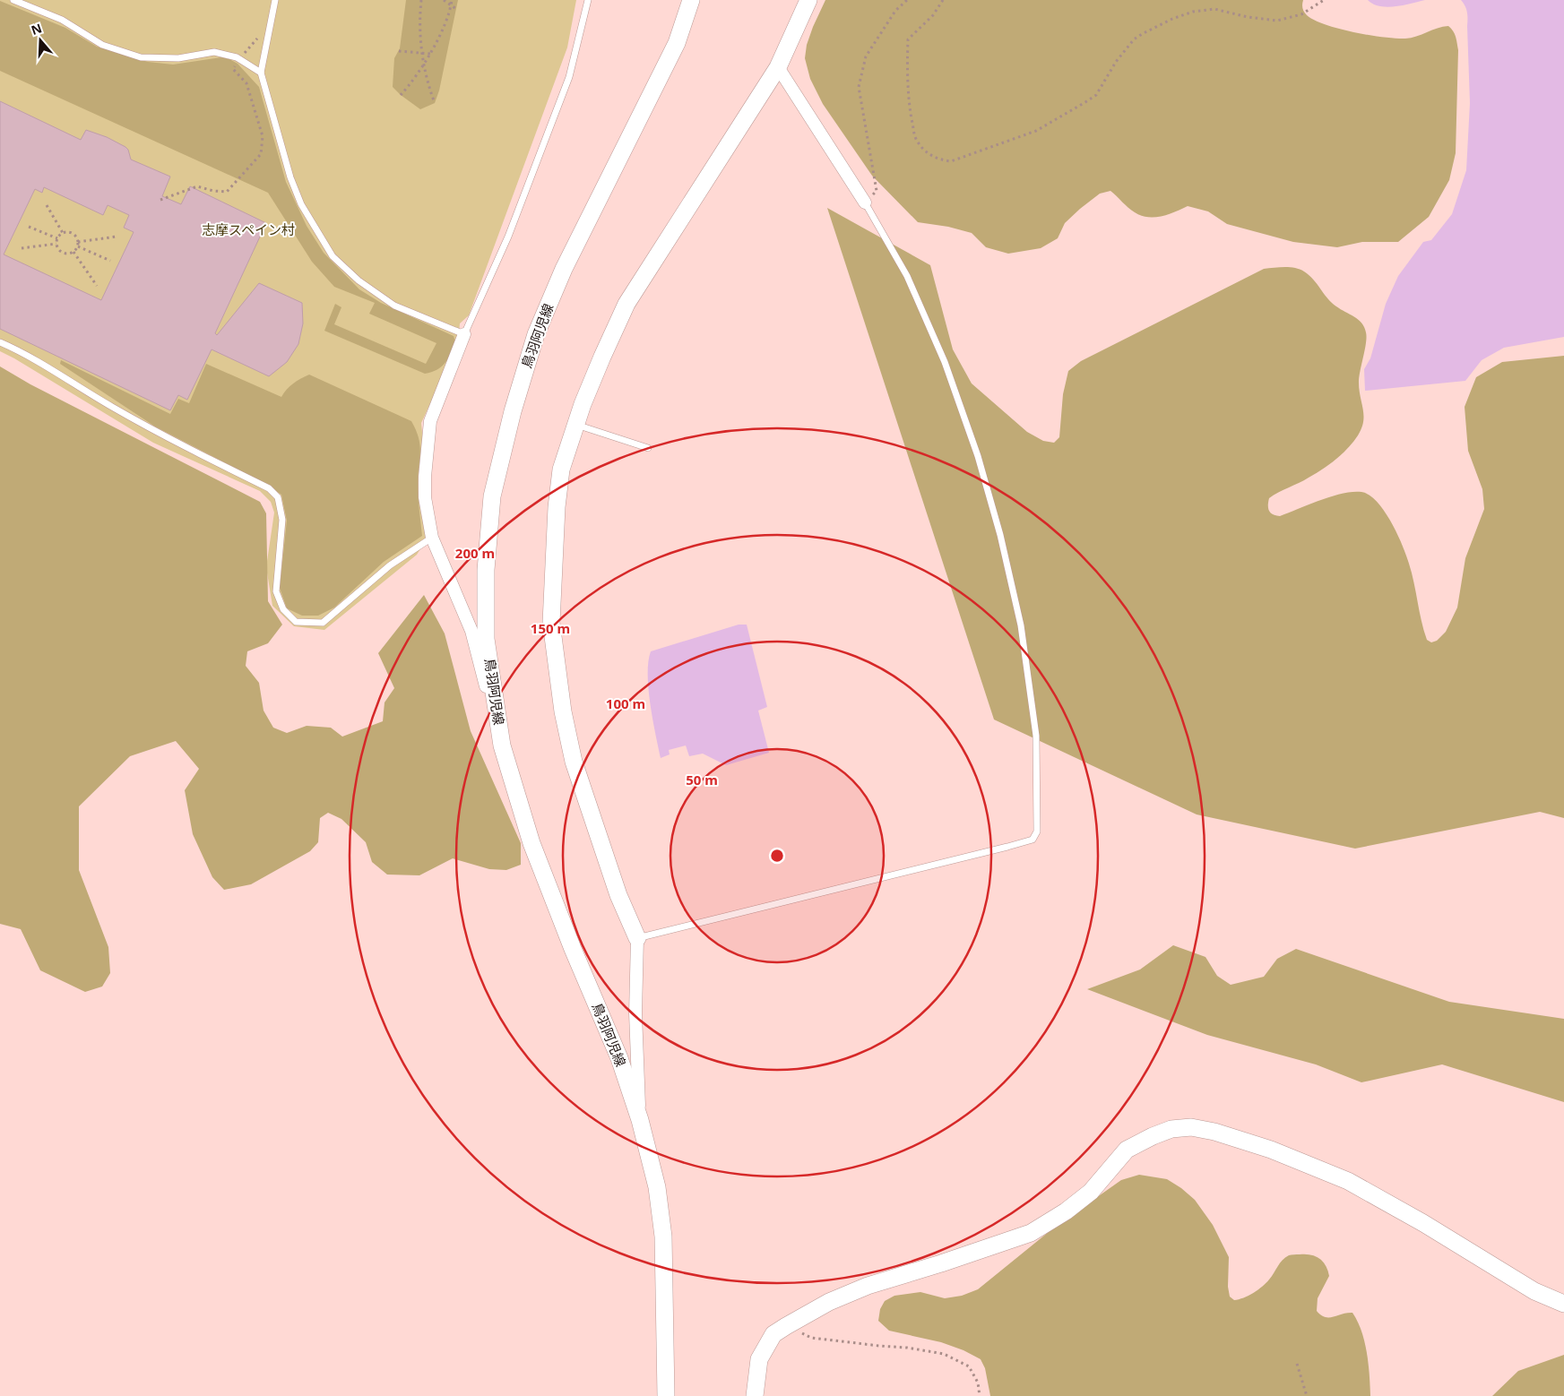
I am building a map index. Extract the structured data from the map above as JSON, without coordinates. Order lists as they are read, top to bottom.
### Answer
{
  "streets": {
    "street": ["鳥羽阿児線"]
  },
  "parks": ["志摩スペイン村"],
  "north": "top",
  "rings": [
    "200 m",
    "150 m",
    "100 m",
    "50 m"
  ]
}
